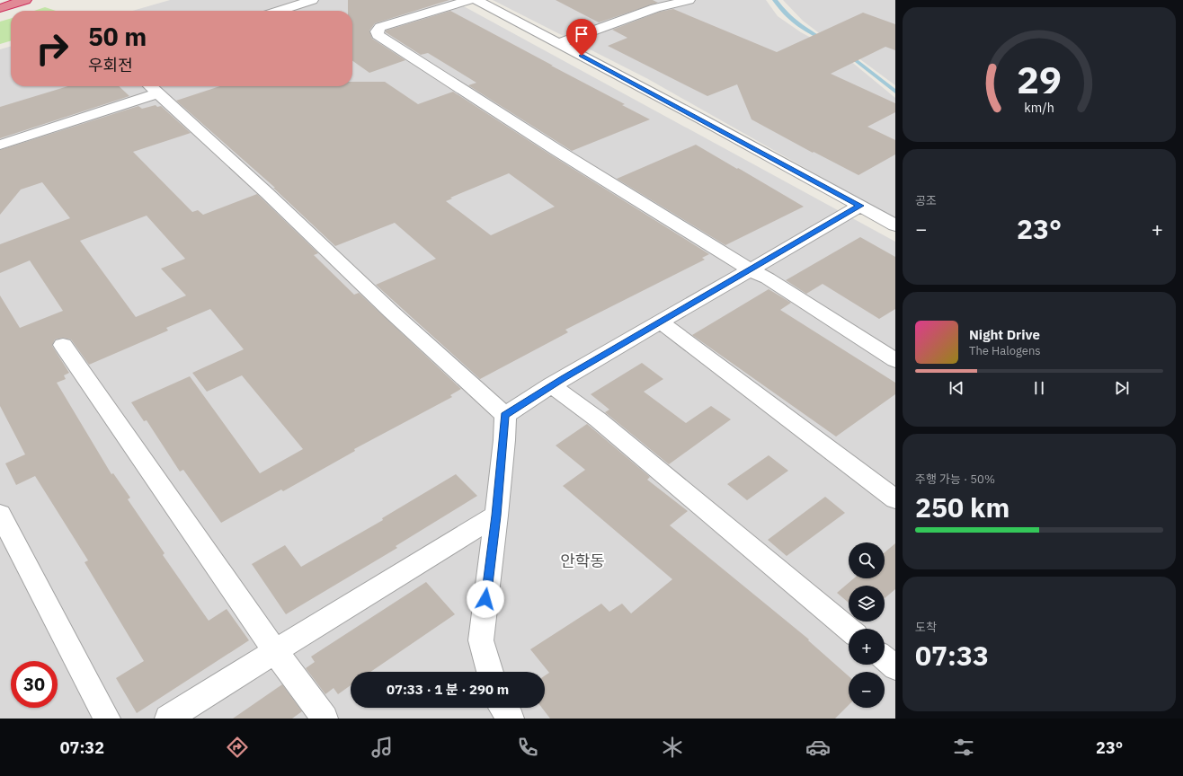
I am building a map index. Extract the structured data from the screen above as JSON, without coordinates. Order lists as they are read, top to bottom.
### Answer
{
  "districts": ["안학동"],
  "page": {
    "turn": ["50 m", "우회전"],
    "tile": [
      "공조",
      ["주행 가능 · 50%", "250 km"],
      ["도착", "07:33"]
    ],
    "heat": ["−", "23°", "+"],
    "song": ["Night Drive", "The Halogens"],
    "map_buttons": ["+", "−"],
    "limit": "30",
    "trip": "07:33 · 1 분 · 290 m",
    "tabs": ["07:32", "23°"],
    "gauge": ["29", "km/h"]
  }
}
